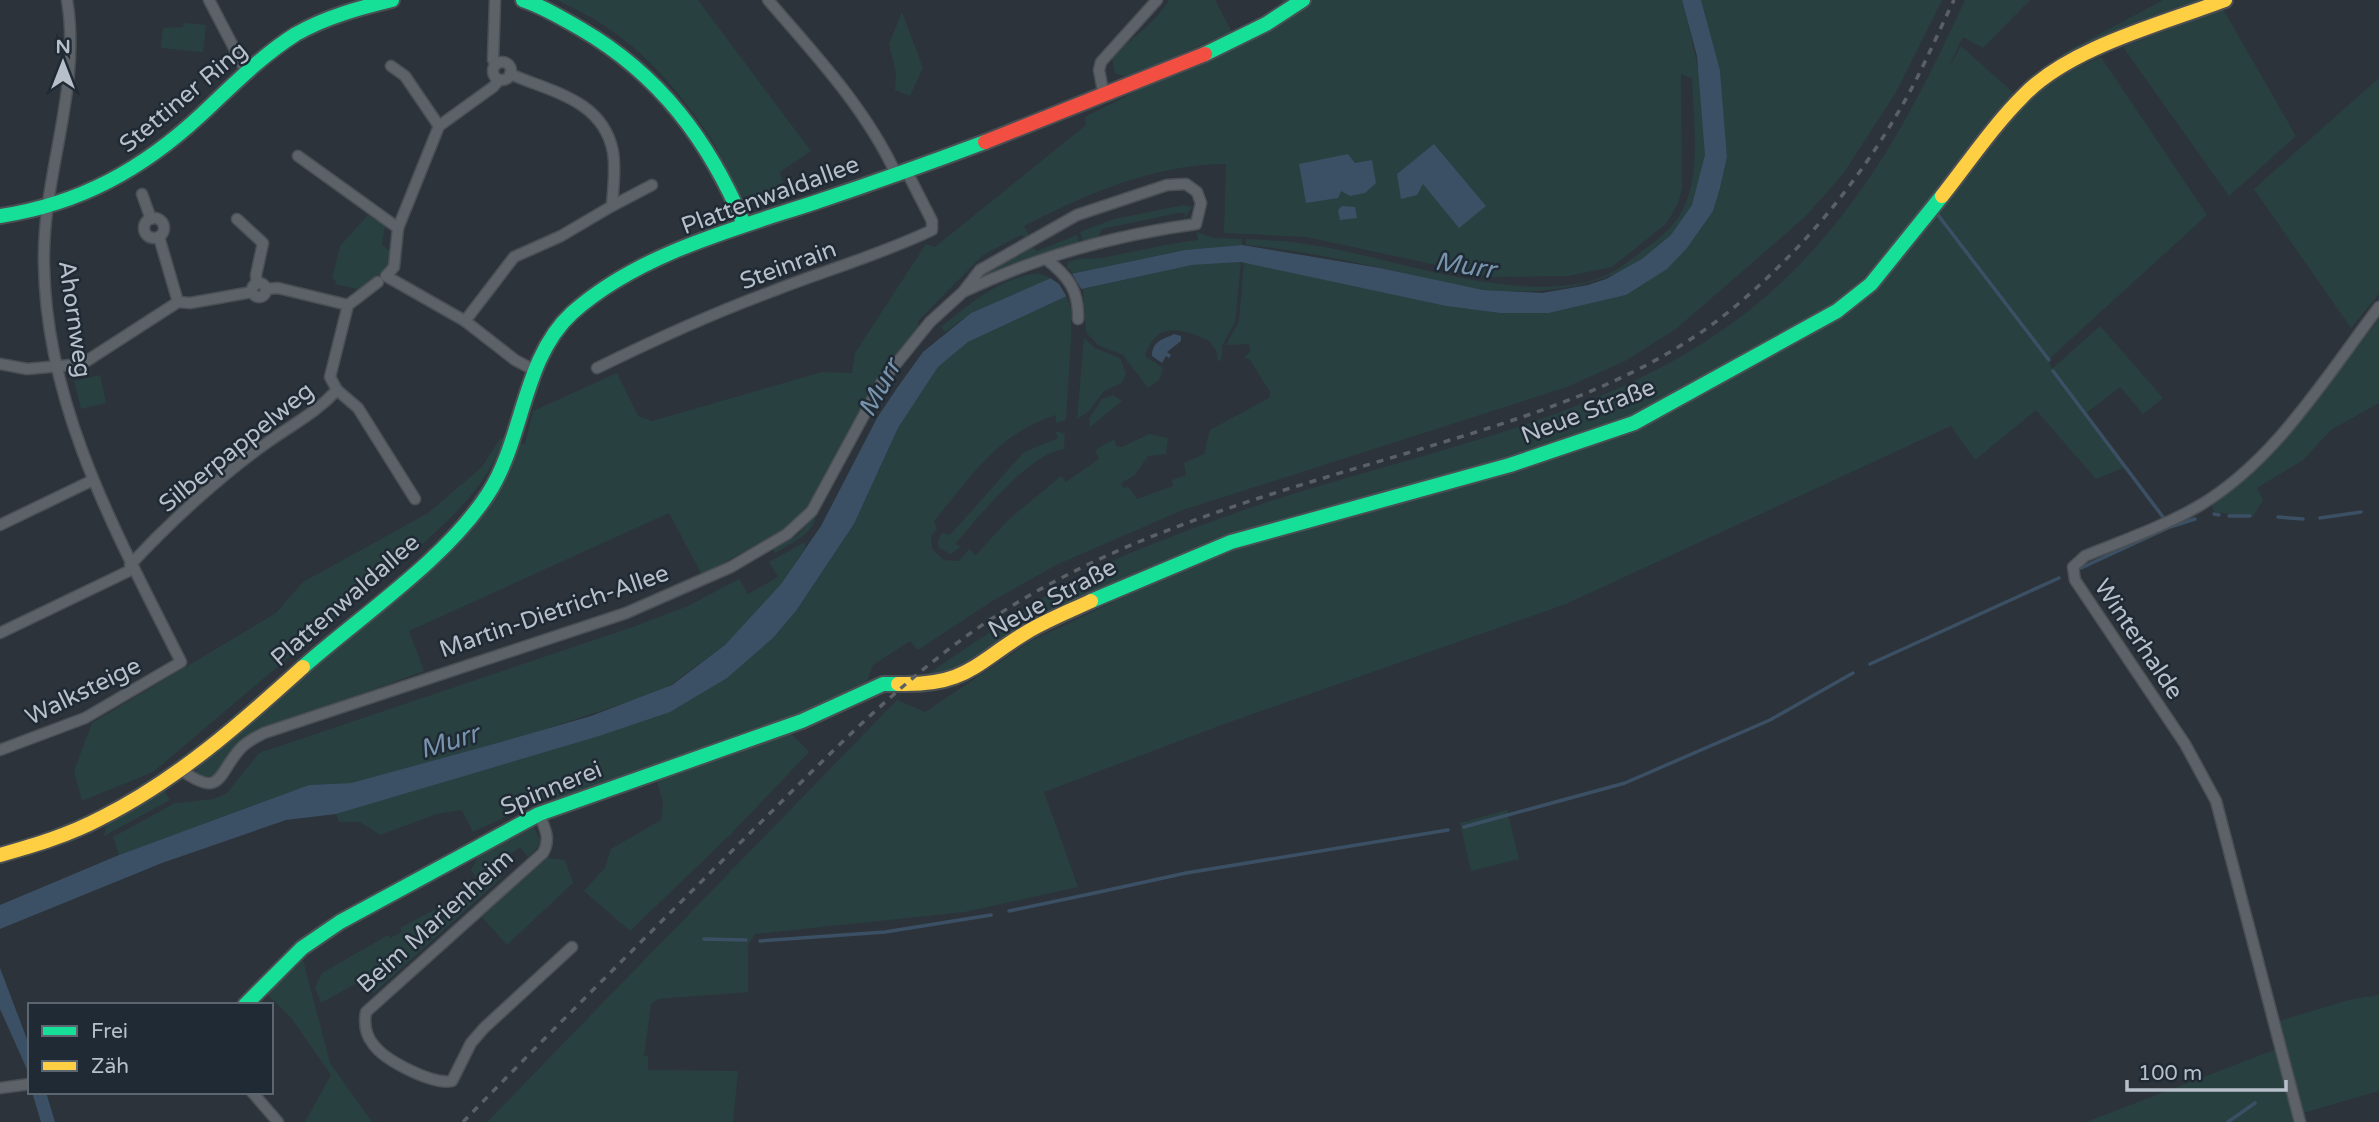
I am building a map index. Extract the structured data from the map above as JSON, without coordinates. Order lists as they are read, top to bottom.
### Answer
{
  "streets": {
    "street": [
      "Stettiner Ring",
      "Plattenwaldallee",
      "Steinrain",
      "Ahornweg",
      "Neue Straße",
      "Silberpappelweg",
      "Martin-Dietrich-Allee",
      "Winterhalde",
      "Walksteige",
      "Spinnerei",
      "Beim Marienheim"
    ]
  },
  "crossings": [
    ["Stettiner Ring", "Ahornweg"],
    ["Plattenwaldallee", "Steinrain"],
    ["Plattenwaldallee", "Martin-Dietrich-Allee"],
    ["Ahornweg", "Silberpappelweg"],
    ["Ahornweg", "Walksteige"],
    ["Neue Straße", "Spinnerei"],
    ["Spinnerei", "Beim Marienheim"]
  ],
  "water": ["Murr"],
  "legend": ["Frei", "Zäh"],
  "scale_bar": "100 m",
  "north": "top"
}
